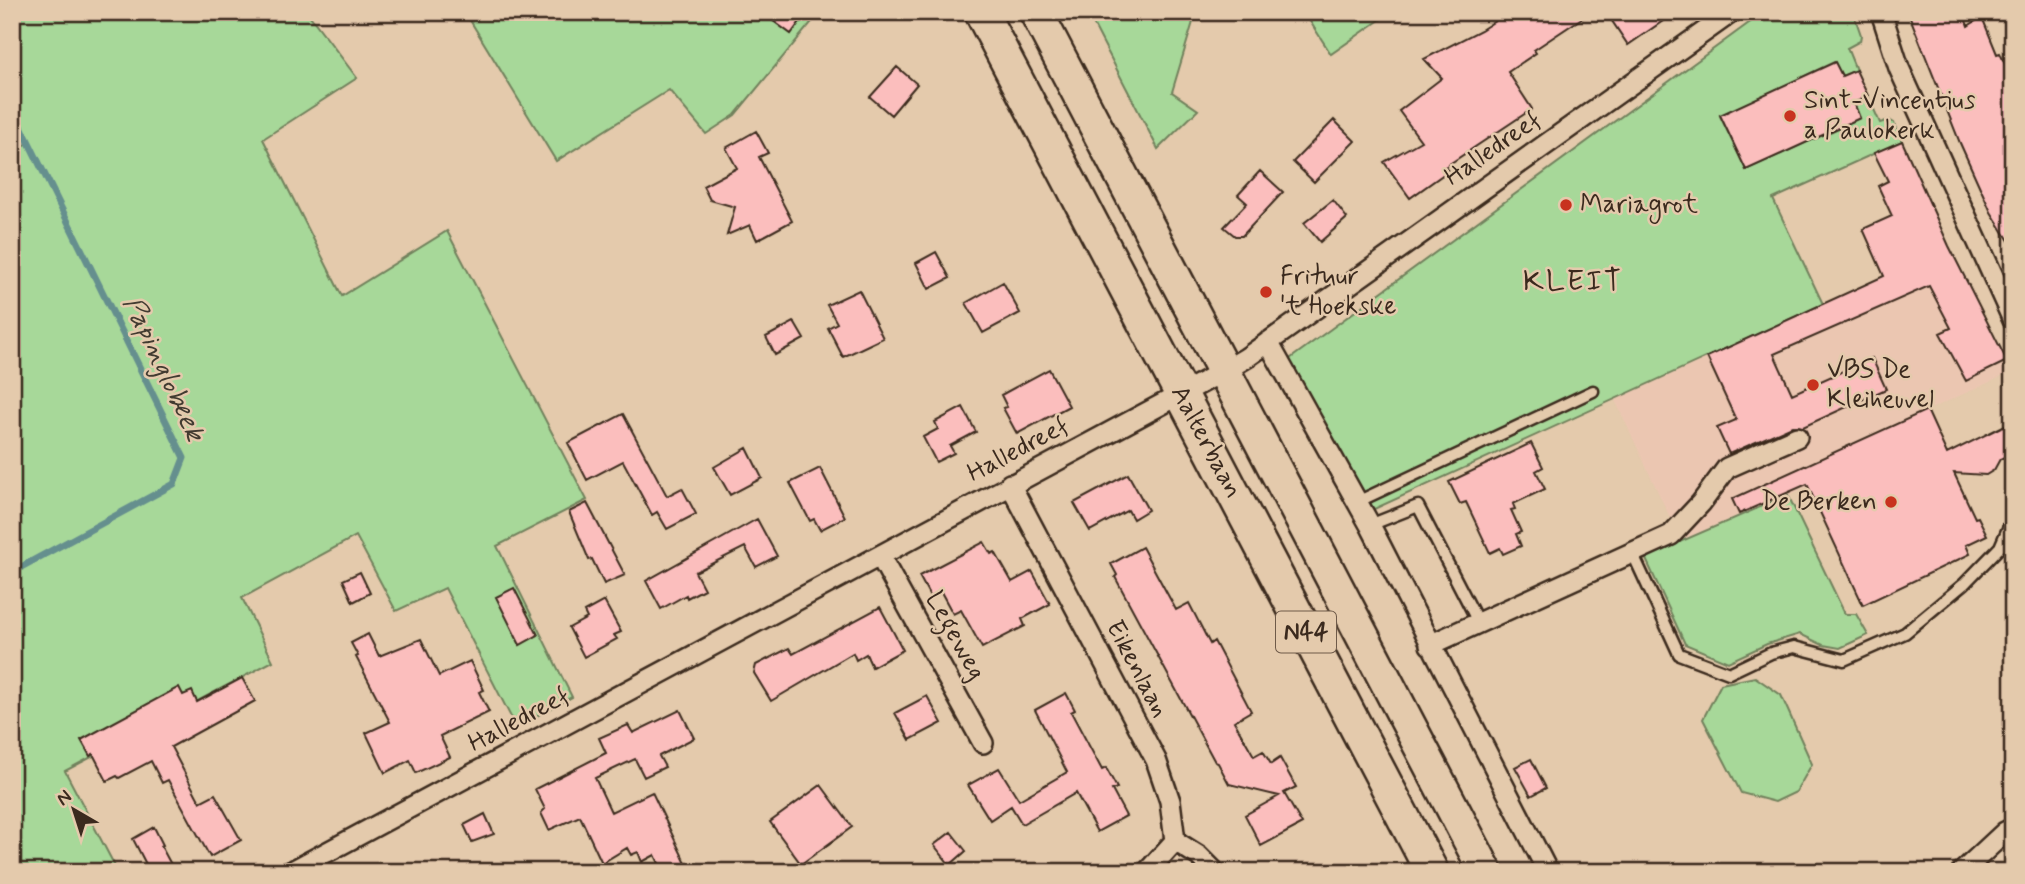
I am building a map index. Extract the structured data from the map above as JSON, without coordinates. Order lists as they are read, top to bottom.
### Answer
{
  "streets": {
    "highway": ["Aalterbaan", "N44"],
    "street": ["Halledreef", "Legeweg", "Eikenlaan"]
  },
  "crossings": [
    ["Halledreef", "Aalterbaan"],
    ["Halledreef", "Legeweg"],
    ["Halledreef", "Eikenlaan"]
  ],
  "districts": ["KLEIT"],
  "water": ["Papinglobeek"],
  "places": [
    "Sint-Vincentius a Paulokerk",
    "Mariagrot",
    "Frituur 't Hoekske",
    "VBS De Kleiheuvel",
    "De Berken"
  ],
  "north": "top left"
}
